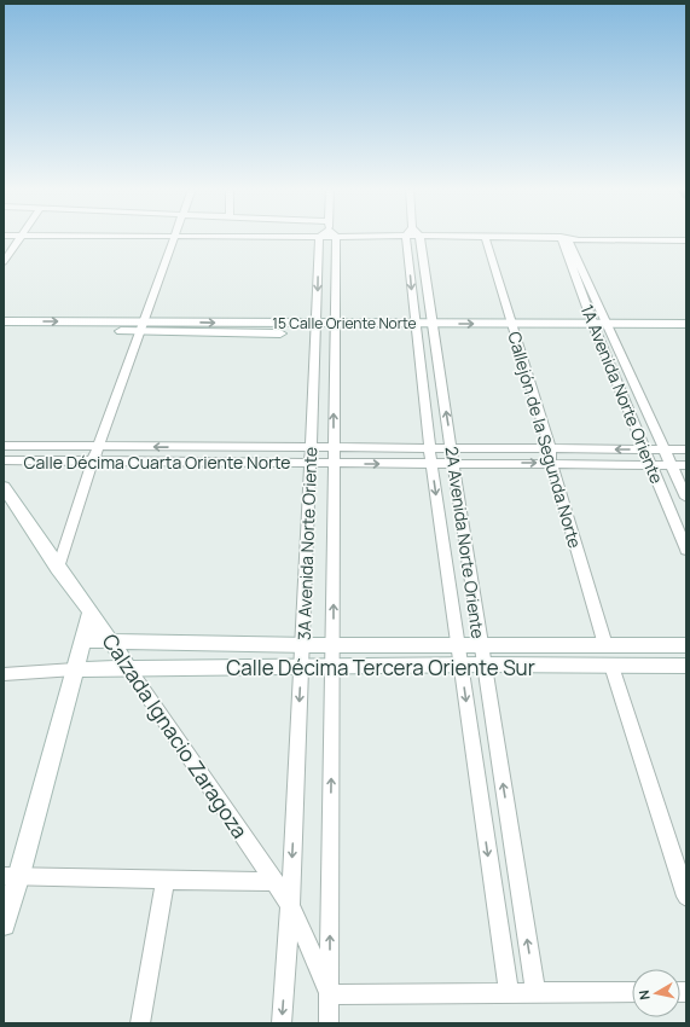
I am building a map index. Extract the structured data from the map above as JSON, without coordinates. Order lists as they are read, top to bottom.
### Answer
{
  "streets": {
    "street": [
      "15 Calle Oriente Norte",
      "1A Avenida Norte Oriente",
      "Callejón de la Segunda Norte",
      "Calle Décima Cuarta Oriente Norte",
      "2A Avenida Norte Oriente",
      "3A Avenida Norte Oriente",
      "Calle Décima Tercera Oriente Sur",
      "Calzada Ignacio Zaragoza"
    ]
  },
  "crossings": [
    ["15 Calle Oriente Norte", "1A Avenida Norte Oriente"],
    ["15 Calle Oriente Norte", "Callejón de la Segunda Norte"],
    ["15 Calle Oriente Norte", "2A Avenida Norte Oriente"],
    ["15 Calle Oriente Norte", "3A Avenida Norte Oriente"],
    ["1A Avenida Norte Oriente", "Calle Décima Cuarta Oriente Norte"],
    ["Callejón de la Segunda Norte", "Calle Décima Cuarta Oriente Norte"],
    ["Callejón de la Segunda Norte", "Calle Décima Tercera Oriente Sur"],
    ["Calle Décima Cuarta Oriente Norte", "2A Avenida Norte Oriente"],
    ["Calle Décima Cuarta Oriente Norte", "3A Avenida Norte Oriente"],
    ["2A Avenida Norte Oriente", "Calle Décima Tercera Oriente Sur"],
    ["3A Avenida Norte Oriente", "Calle Décima Tercera Oriente Sur"],
    ["3A Avenida Norte Oriente", "Calzada Ignacio Zaragoza"],
    ["Calle Décima Tercera Oriente Sur", "Calzada Ignacio Zaragoza"]
  ],
  "north": "left"
}
